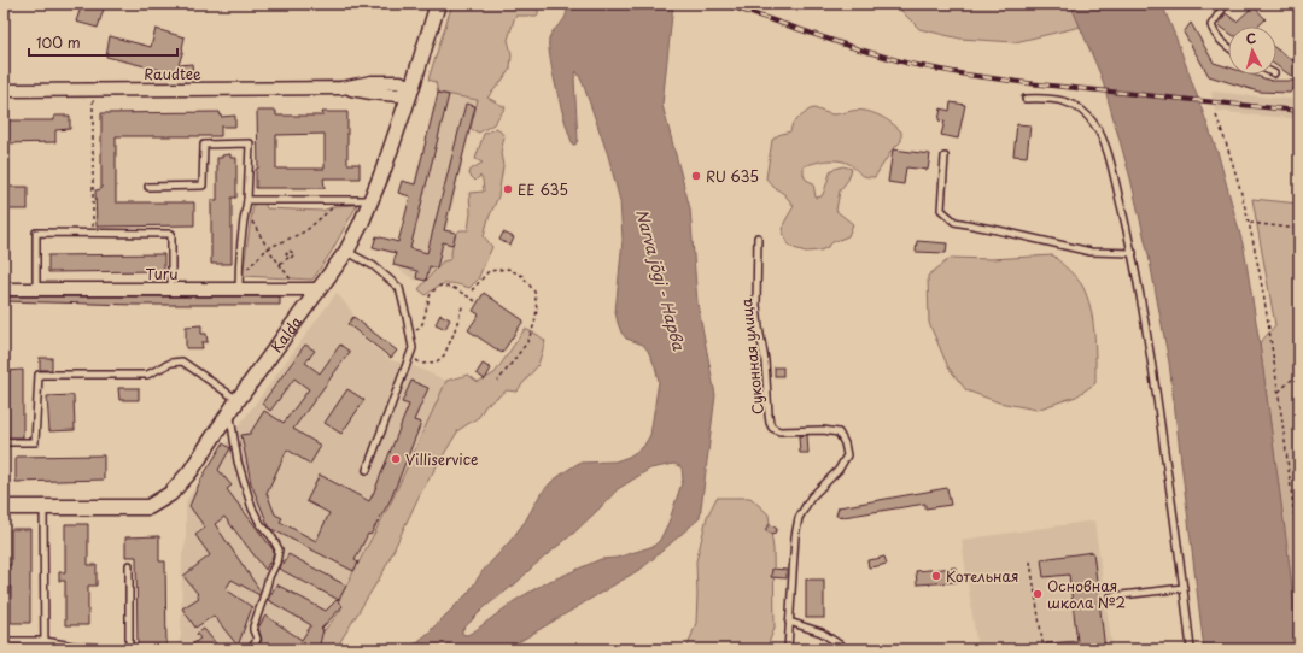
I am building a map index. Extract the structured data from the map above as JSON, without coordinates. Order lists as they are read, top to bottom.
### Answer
{
  "streets": {
    "street": ["Raudtee", "Turu", "Kalda"],
    "lane": ["Суконная улица"]
  },
  "crossings": [
    ["Raudtee", "Kalda"],
    ["Turu", "Kalda"]
  ],
  "water": ["Narva jõgi - Нарва"],
  "places": [
    "RU 635",
    "EE 635",
    "Villiservice",
    "Котельная",
    "Основная школа №2"
  ],
  "scale_bar": "100 m",
  "north": "top"
}
